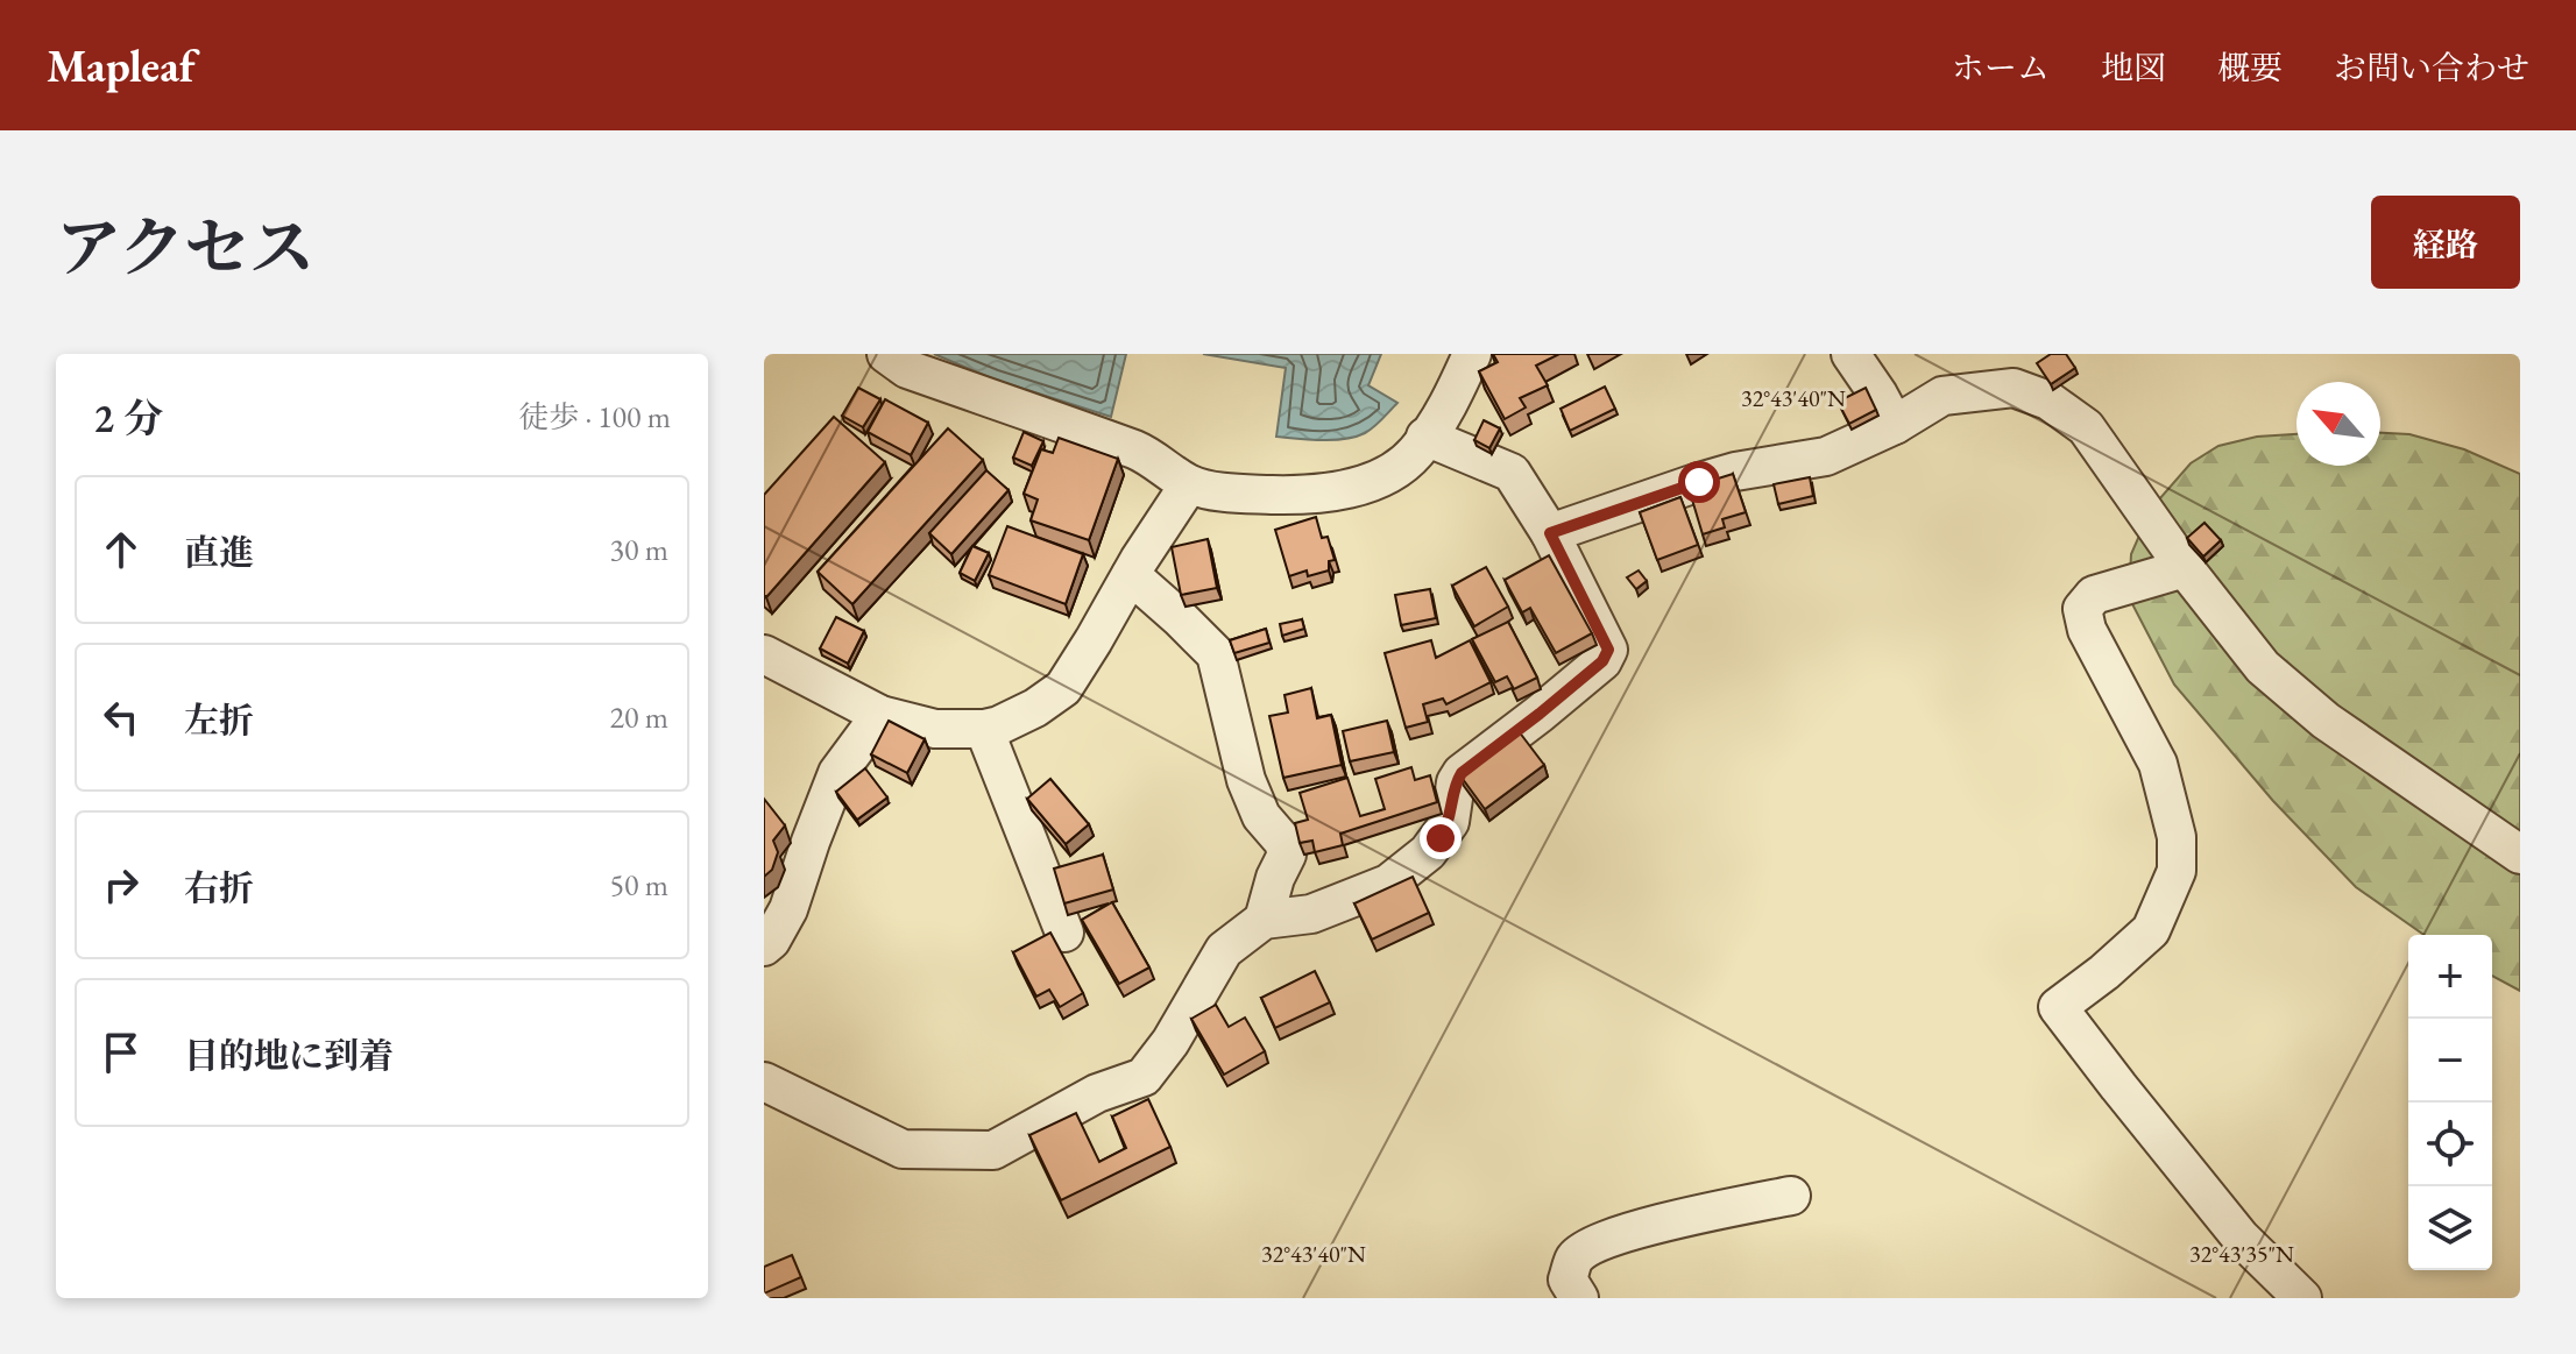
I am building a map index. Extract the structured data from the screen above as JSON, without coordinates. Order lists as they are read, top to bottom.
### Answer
{
  "north": "top left",
  "page": {
    "header": "Mapleaf",
    "nav": [
      "ホーム",
      "地図",
      "概要",
      "お問い合わせ"
    ],
    "title": "アクセス",
    "buttons": "経路",
    "heading": ["2 分", "徒歩 · 100 m"],
    "list": [
      ["直進", "30 m"],
      ["左折", "20 m"],
      ["右折", "50 m"],
      "目的地に到着"
    ],
    "map_buttons": ["+", "−"]
  },
  "coordinates": ["32°43'40\"N", "32°43'35\"N"]
}
